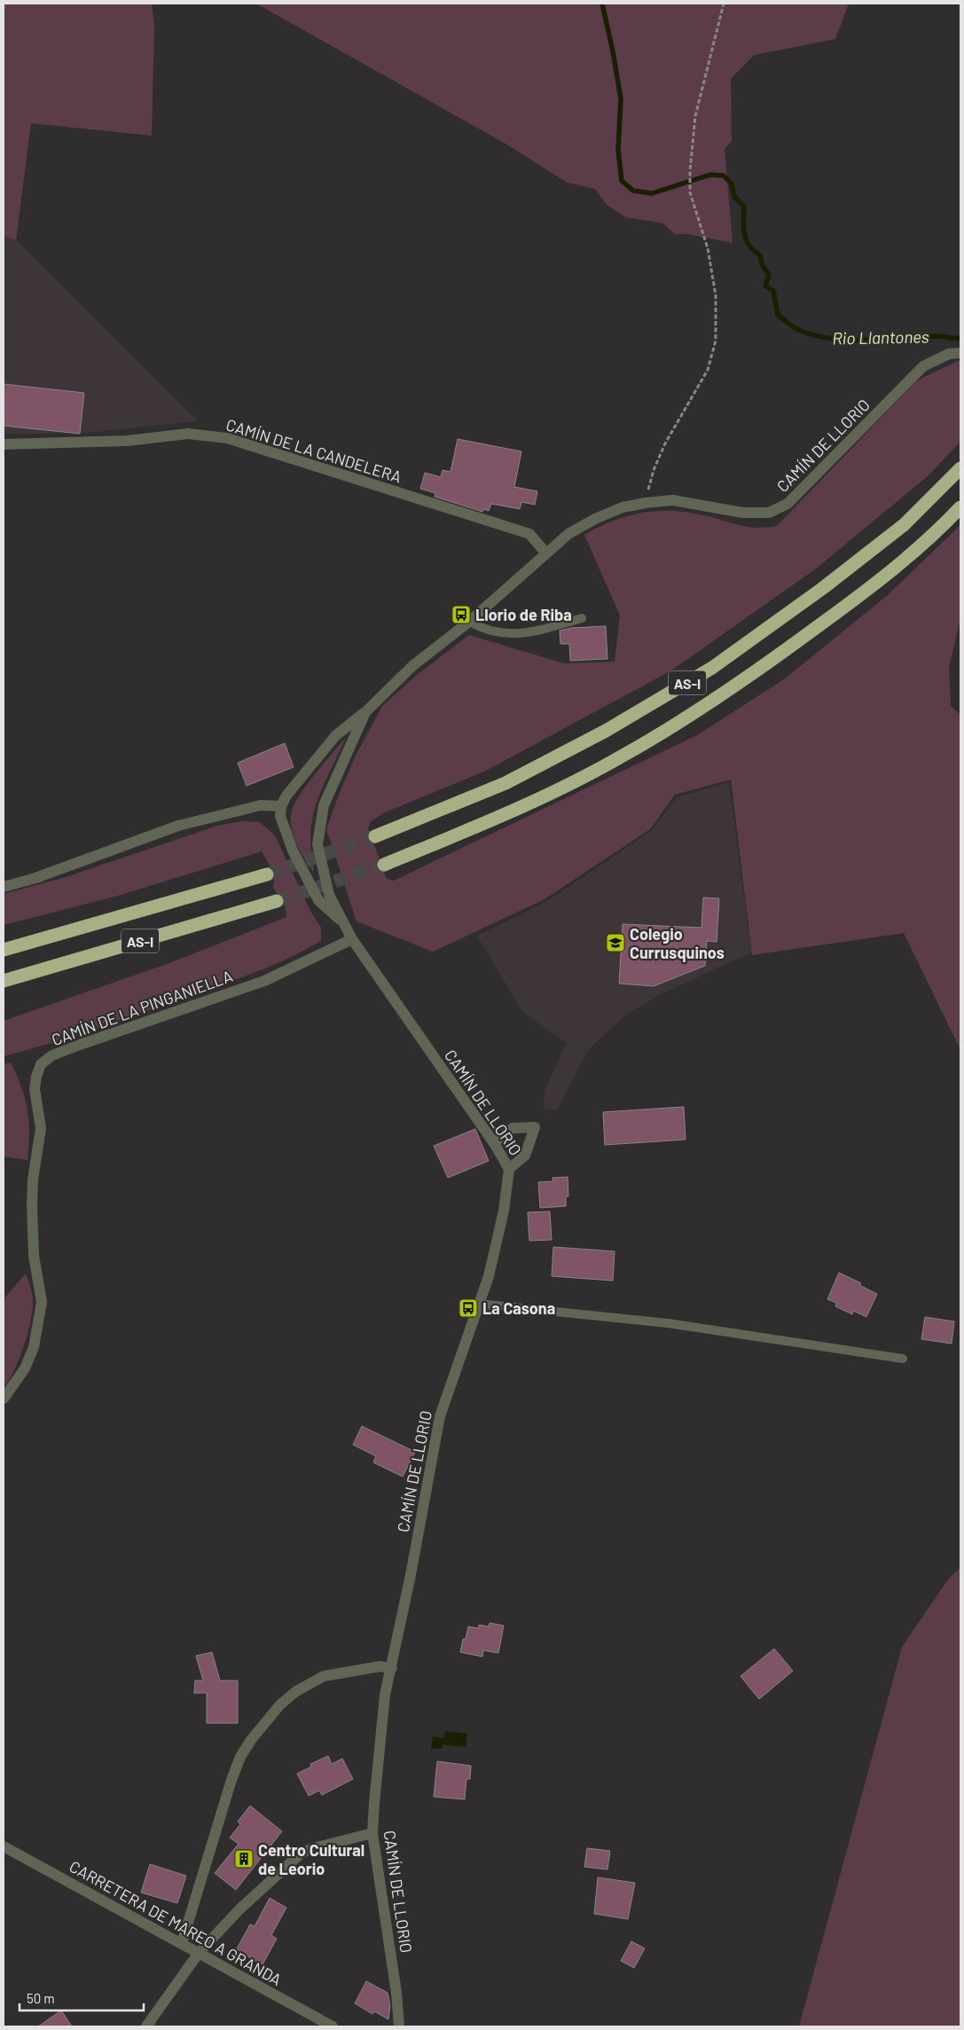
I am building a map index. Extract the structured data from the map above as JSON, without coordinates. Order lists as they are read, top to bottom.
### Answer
{
  "streets": {
    "highway": ["AS-I"],
    "street": [
      "CAMÍN DE LLORIO",
      "CAMÍN DE LA CANDELERA",
      "CAMÍN DE LA PINGANIELLA",
      "CARRETERA DE MAREO A GRANDA"
    ]
  },
  "crossings": [
    ["CAMÍN DE LLORIO", "CAMÍN DE LA CANDELERA"],
    ["CAMÍN DE LLORIO", "CAMÍN DE LA PINGANIELLA"]
  ],
  "water": ["Rio Llantones"],
  "places": {
    "bus stop": ["Llorio de Riba", "La Casona"],
    "school or university": ["Colegio Currusquinos"],
    "building": ["Centro Cultural de Leorio"]
  },
  "scale_bar": "50 m"
}
